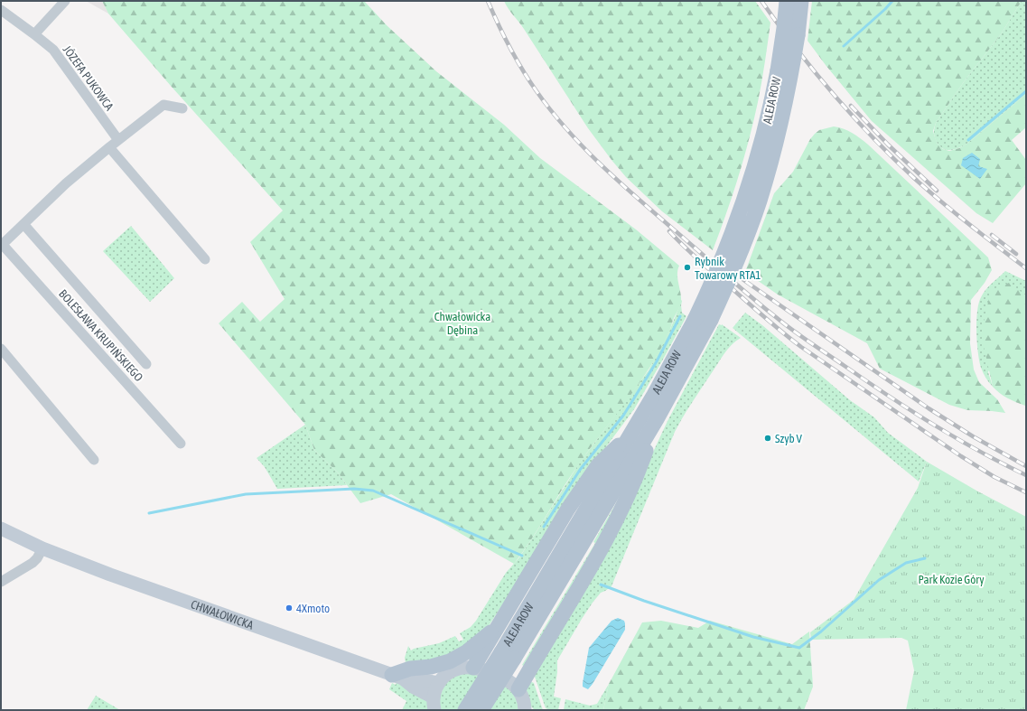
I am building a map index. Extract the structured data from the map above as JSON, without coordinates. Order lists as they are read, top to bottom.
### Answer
{
  "streets": {
    "main road": ["ALEJA ROW", "CHWAŁOWICKA"],
    "street": ["JÓZEFA PUKOWCA", "BOLESŁAWA KRUPIŃSKIEGO"]
  },
  "crossings": [
    ["JÓZEFA PUKOWCA", "BOLESŁAWA KRUPIŃSKIEGO"]
  ],
  "parks": ["Chwałowicka Dębina", "Park Kozie Góry"],
  "places": ["Rybnik Towarowy RTA1", "Szyb V", "4Xmoto"]
}
